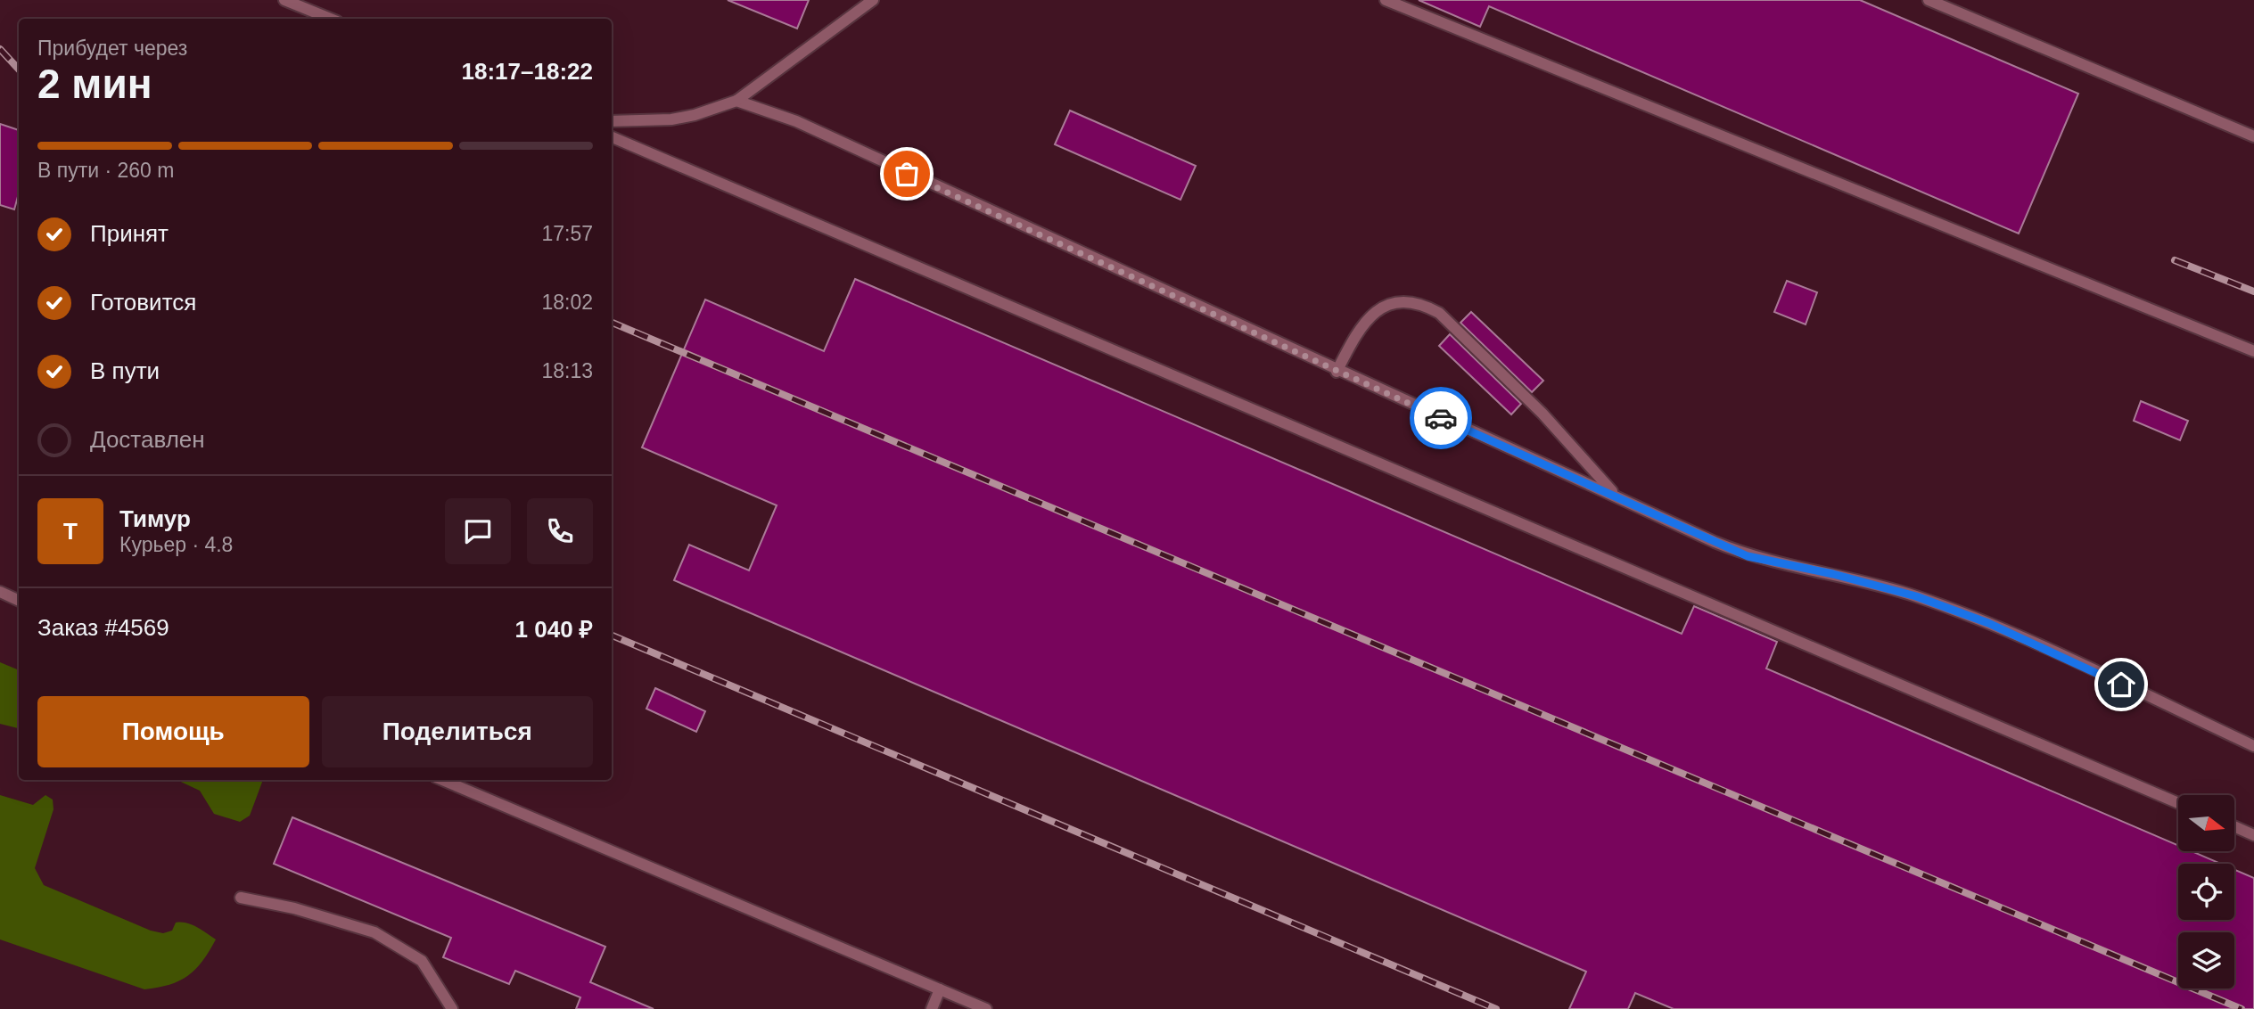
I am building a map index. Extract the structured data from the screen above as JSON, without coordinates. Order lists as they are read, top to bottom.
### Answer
{
  "north": "right",
  "page": {
    "heading": ["2 мин", "Прибудет через", "18:17–18:22"],
    "panel": [
      "Тимур",
      "Курьер · 4.8",
      "Заказ #4569",
      "1 040 ₽"
    ],
    "bar": "В пути · 260 m",
    "list": [
      ["Принят", "17:57"],
      ["Готовится", "18:02"],
      ["В пути", "18:13"],
      "Доставлен"
    ],
    "round": "Т",
    "buttons": ["Помощь", "Поделиться"]
  }
}
